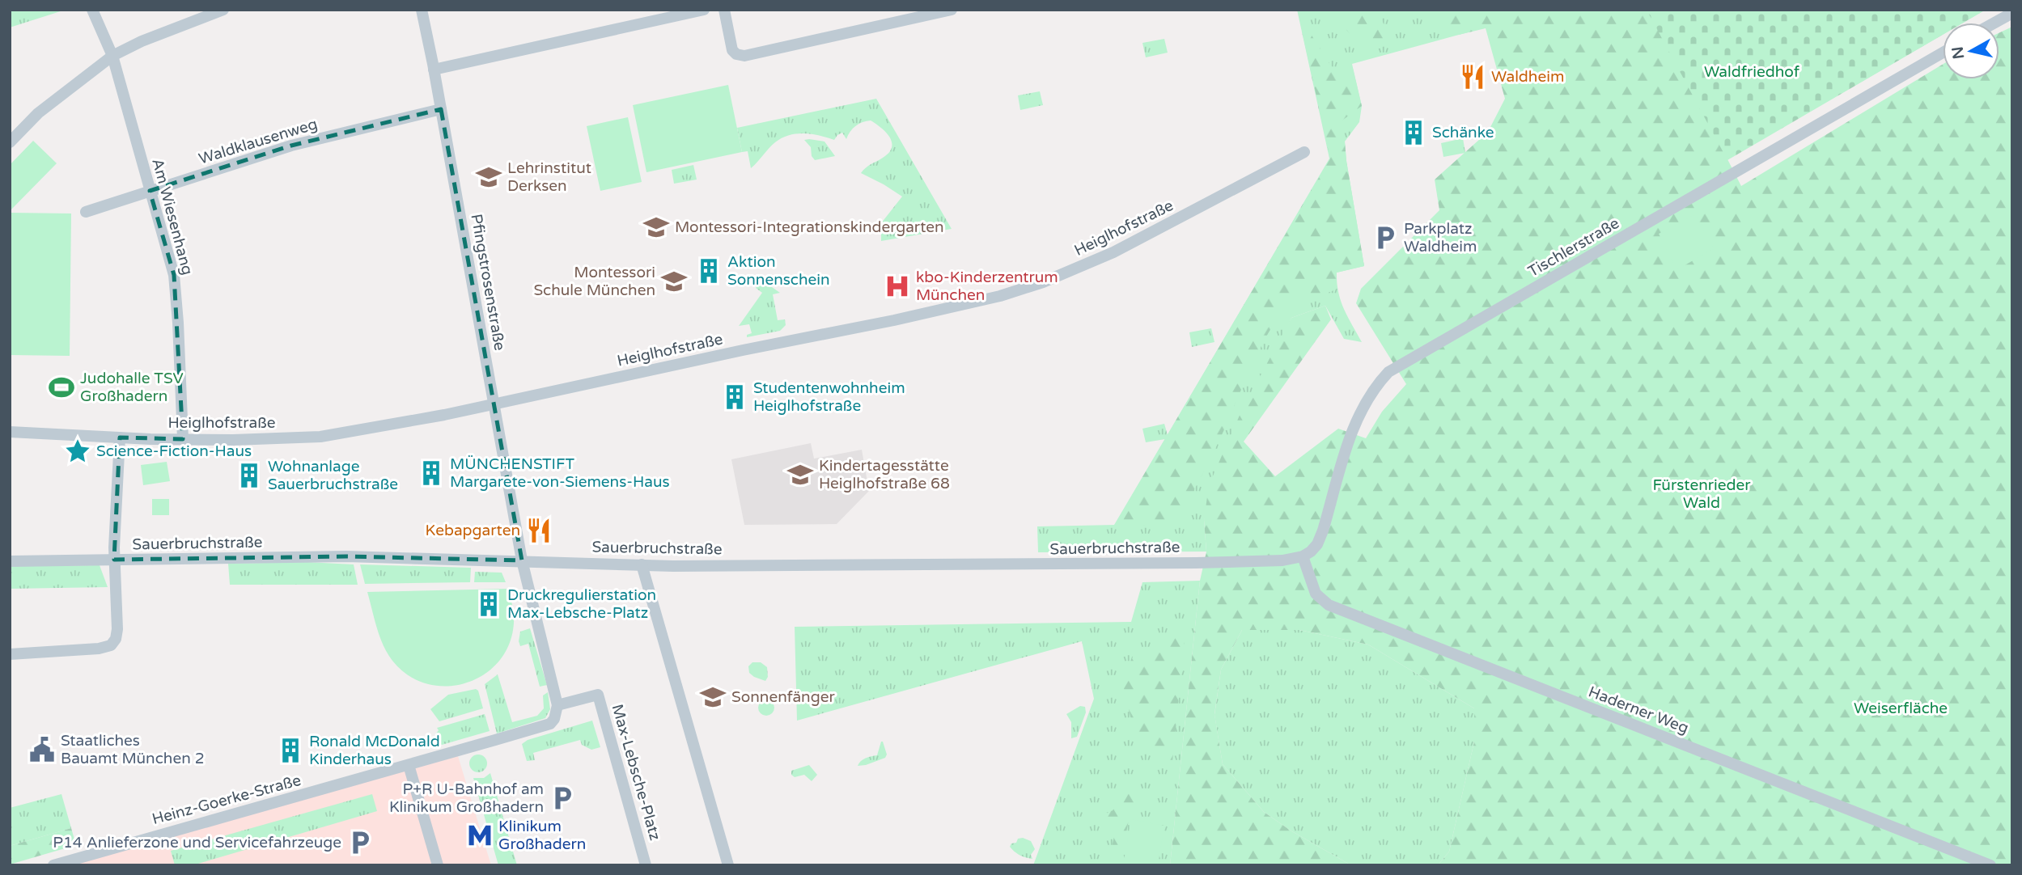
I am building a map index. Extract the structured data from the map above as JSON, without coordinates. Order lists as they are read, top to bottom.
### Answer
{
  "streets": {
    "street": [
      "Waldklausenweg",
      "Am Wiesenhang",
      "Heiglhofstraße",
      "Tischlerstraße",
      "Pfingstrosenstraße",
      "Sauerbruchstraße",
      "Haderner Weg",
      "Max-Lebsche-Platz",
      "Heinz-Goerke-Straße"
    ]
  },
  "crossings": [
    ["Waldklausenweg", "Am Wiesenhang"],
    ["Waldklausenweg", "Pfingstrosenstraße"],
    ["Am Wiesenhang", "Heiglhofstraße"],
    ["Heiglhofstraße", "Pfingstrosenstraße"],
    ["Tischlerstraße", "Sauerbruchstraße"],
    ["Tischlerstraße", "Haderner Weg"],
    ["Pfingstrosenstraße", "Sauerbruchstraße"],
    ["Sauerbruchstraße", "Haderner Weg"]
  ],
  "parks": ["Waldfriedhof", "Fürstenrieder Wald", "Weiserfläche"],
  "places": {
    "restaurant": ["Waldheim", "Kebapgarten"],
    "building": [
      "Schänke",
      "Aktion Sonnenschein",
      "Studentenwohnheim Heiglhofstraße",
      "MÜNCHENSTIFT Margarete-von-Siemens-Haus",
      "Wohnanlage Sauerbruchstraße",
      "Druckregulierstation Max-Lebsche-Platz",
      "Ronald McDonald Kinderhaus"
    ],
    "school or university": [
      "Lehrinstitut Derksen",
      "Montessori-Integrationskindergarten",
      "Montessori Schule München",
      "Kindertagesstätte Heiglhofstraße 68",
      "Sonnenfänger"
    ],
    "parking": ["Parkplatz Waldheim", "P+R U-Bahnhof am Klinikum Großhadern", "P14 Anlieferzone und Servicefahrzeuge"],
    "hospital": ["kbo-Kinderzentrum München"],
    "sports": ["Judohalle TSV Großhadern"],
    "place": ["Science-Fiction-Haus"],
    "public building": ["Staatliches Bauamt München 2"],
    "metro station": ["Klinikum Großhadern"]
  },
  "north": "left"
}
